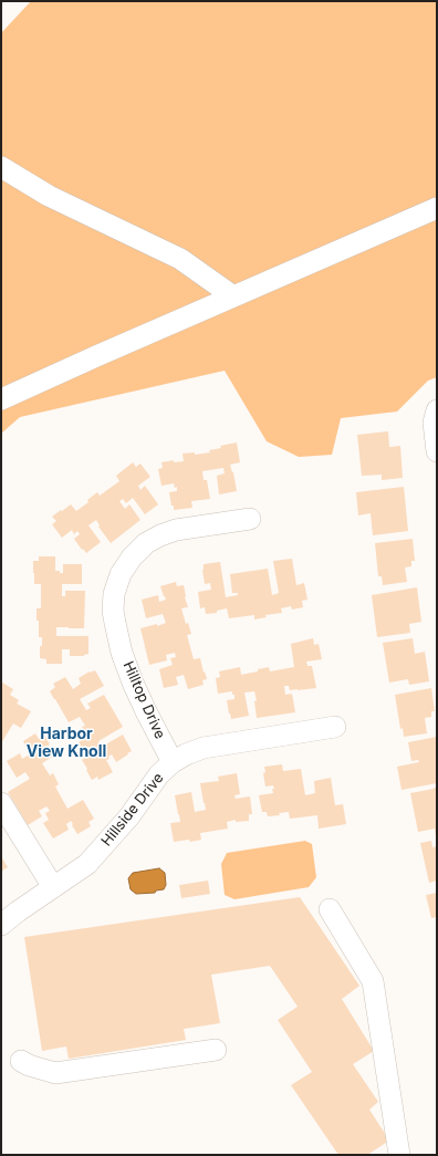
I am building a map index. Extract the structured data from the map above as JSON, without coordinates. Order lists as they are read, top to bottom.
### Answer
{
  "streets": {
    "street": ["Hilltop Drive", "Hillside Drive"]
  },
  "crossings": [
    ["Hilltop Drive", "Hillside Drive"]
  ],
  "districts": ["Harbor View Knoll"]
}
